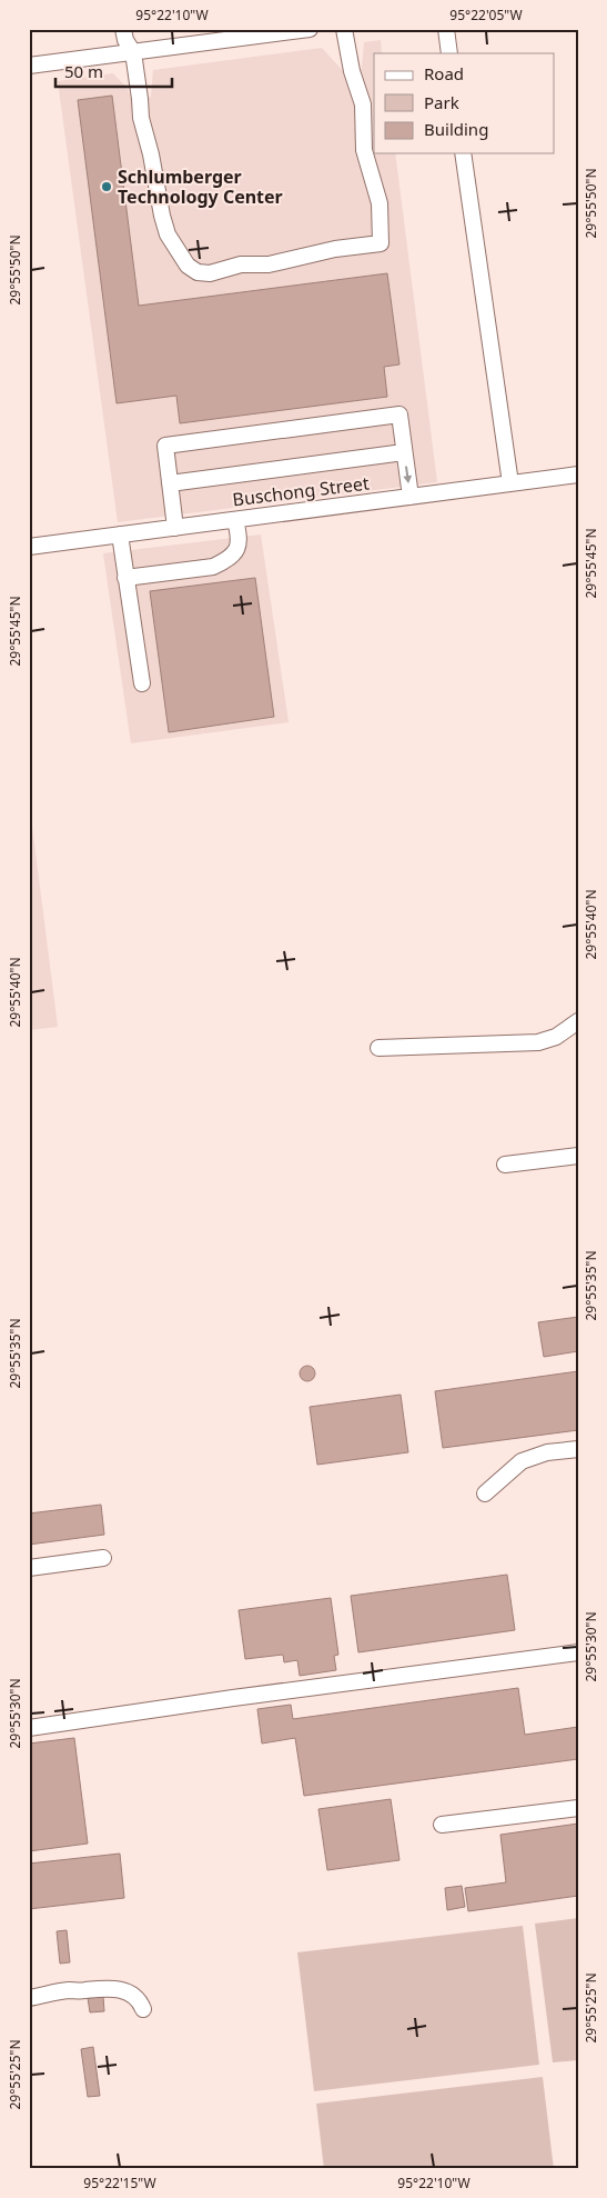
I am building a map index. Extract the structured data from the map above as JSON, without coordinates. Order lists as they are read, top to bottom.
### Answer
{
  "streets": {
    "street": ["Buschong Street"]
  },
  "places": ["Schlumberger Technology Center"],
  "legend": ["Road", "Park", "Building"],
  "scale_bar": "50 m",
  "coordinates": [
    "95°22'10\"W",
    "95°22'05\"W",
    "29°55'50\"N",
    "29°55'45\"N",
    "29°55'40\"N",
    "29°55'35\"N",
    "29°55'30\"N",
    "29°55'25\"N",
    "95°22'15\"W"
  ]
}
